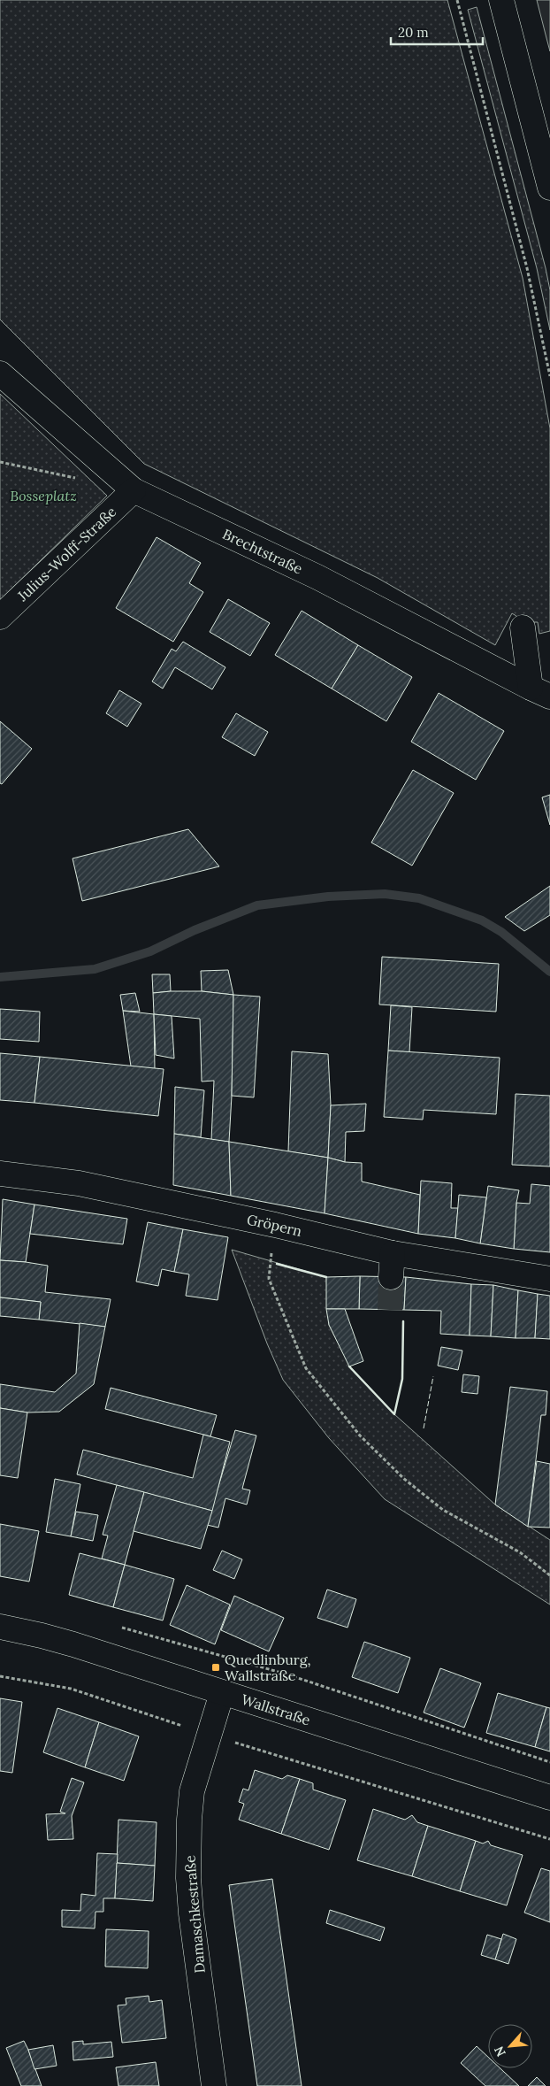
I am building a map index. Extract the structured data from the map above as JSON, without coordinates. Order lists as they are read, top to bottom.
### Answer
{
  "streets": {
    "street": [
      "Brechtstraße",
      "Julius-Wolff-Straße",
      "Gröpern",
      "Wallstraße",
      "Damaschkestraße"
    ]
  },
  "crossings": [
    ["Brechtstraße", "Julius-Wolff-Straße"],
    ["Wallstraße", "Damaschkestraße"]
  ],
  "parks": ["Bosseplatz"],
  "places": {
    "transit": ["Quedlinburg, Wallstraße"]
  },
  "scale_bar": "20 m",
  "north": "bottom left"
}
